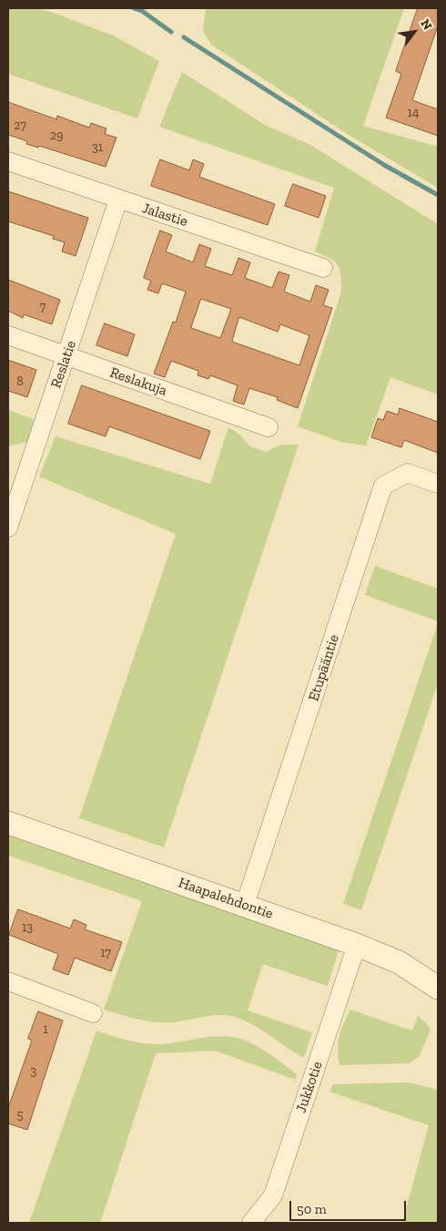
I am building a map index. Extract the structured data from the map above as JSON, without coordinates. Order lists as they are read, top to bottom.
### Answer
{
  "streets": {
    "street": [
      "Jalastie",
      "Reslatie",
      "Reslakuja",
      "Etupääntie",
      "Haapalehdontie",
      "Jukkotie"
    ]
  },
  "crossings": [
    ["Jalastie", "Reslatie"],
    ["Reslatie", "Reslakuja"],
    ["Etupääntie", "Haapalehdontie"],
    ["Haapalehdontie", "Jukkotie"]
  ],
  "house_numbers": [
    "14",
    "27",
    "29",
    "31",
    "7",
    "8",
    "13",
    "17",
    "1",
    "3",
    "5"
  ],
  "scale_bar": "50 m",
  "north": "top right"
}
